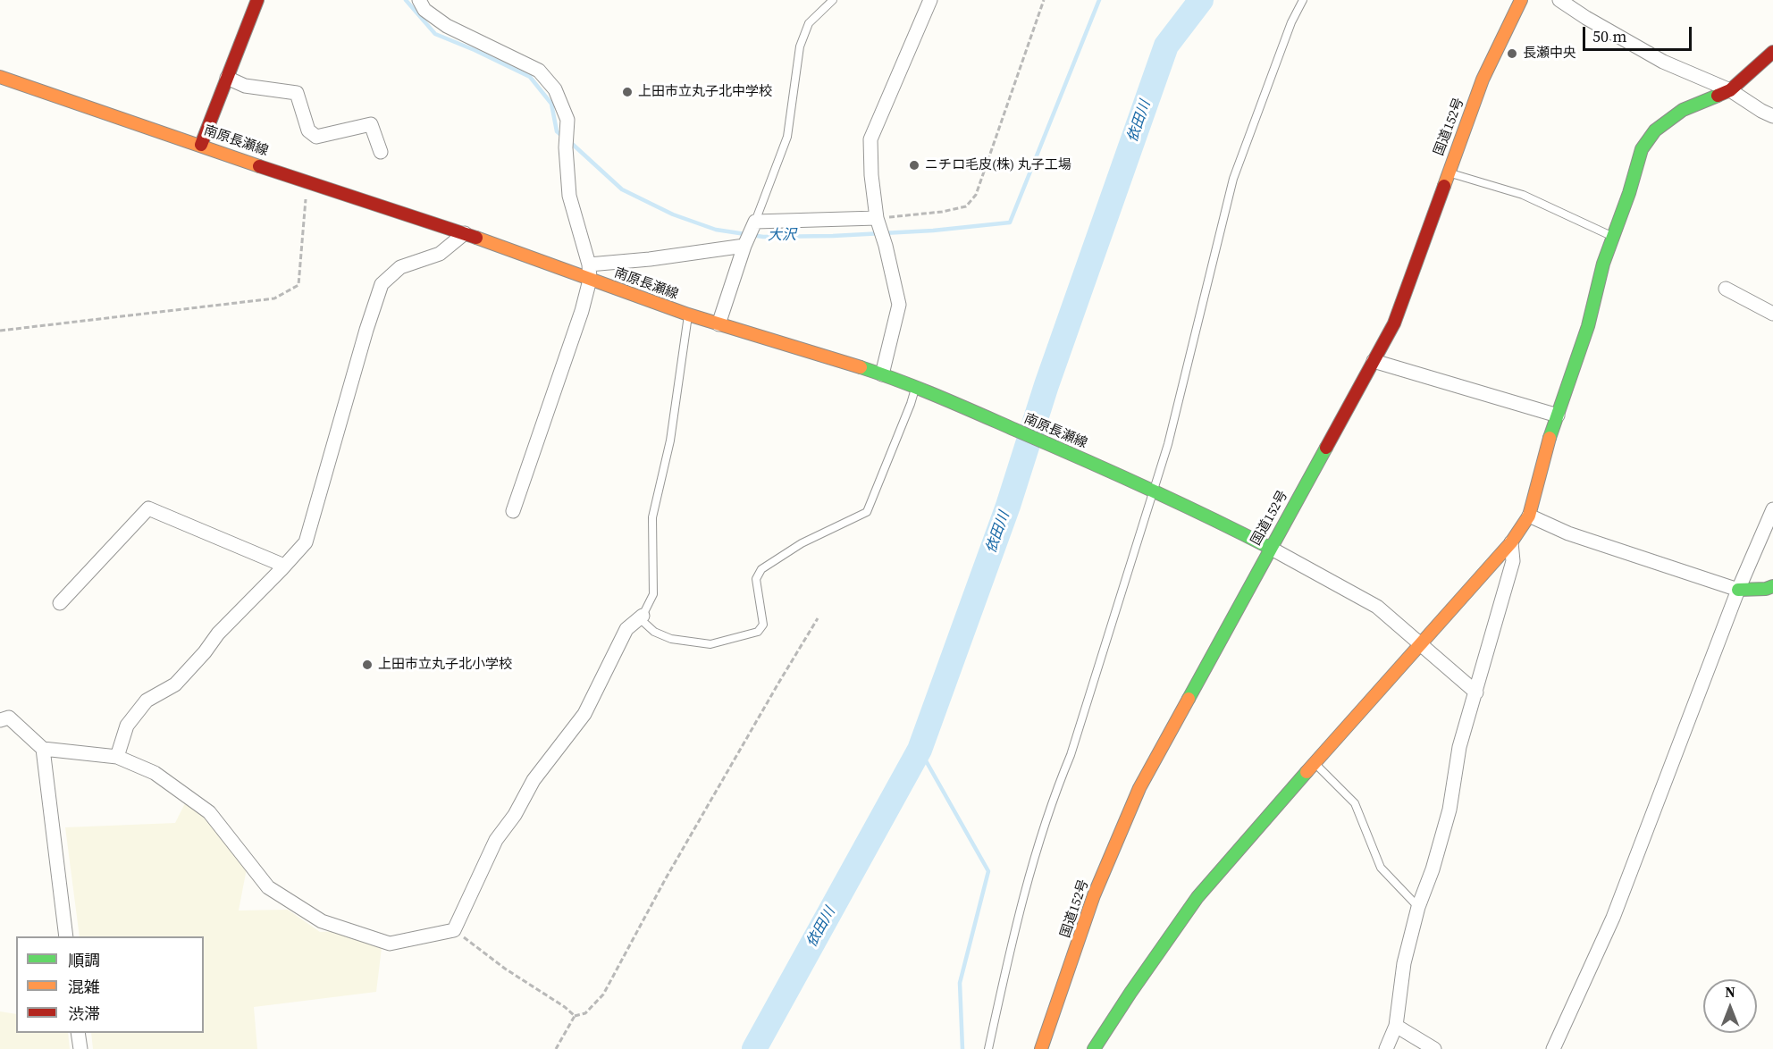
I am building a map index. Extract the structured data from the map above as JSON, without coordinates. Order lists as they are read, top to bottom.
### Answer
{
  "streets": {
    "main road": ["国道152号", "南原長瀬線"]
  },
  "crossings": [
    ["国道152号", "南原長瀬線"]
  ],
  "water": ["依田川", "大沢"],
  "places": [
    "長瀬中央",
    "上田市立丸子北中学校",
    "ニチロ毛皮(株) 丸子工場",
    "上田市立丸子北小学校"
  ],
  "legend": ["順調", "混雑", "渋滞"],
  "scale_bar": "50 m",
  "north": "top"
}
